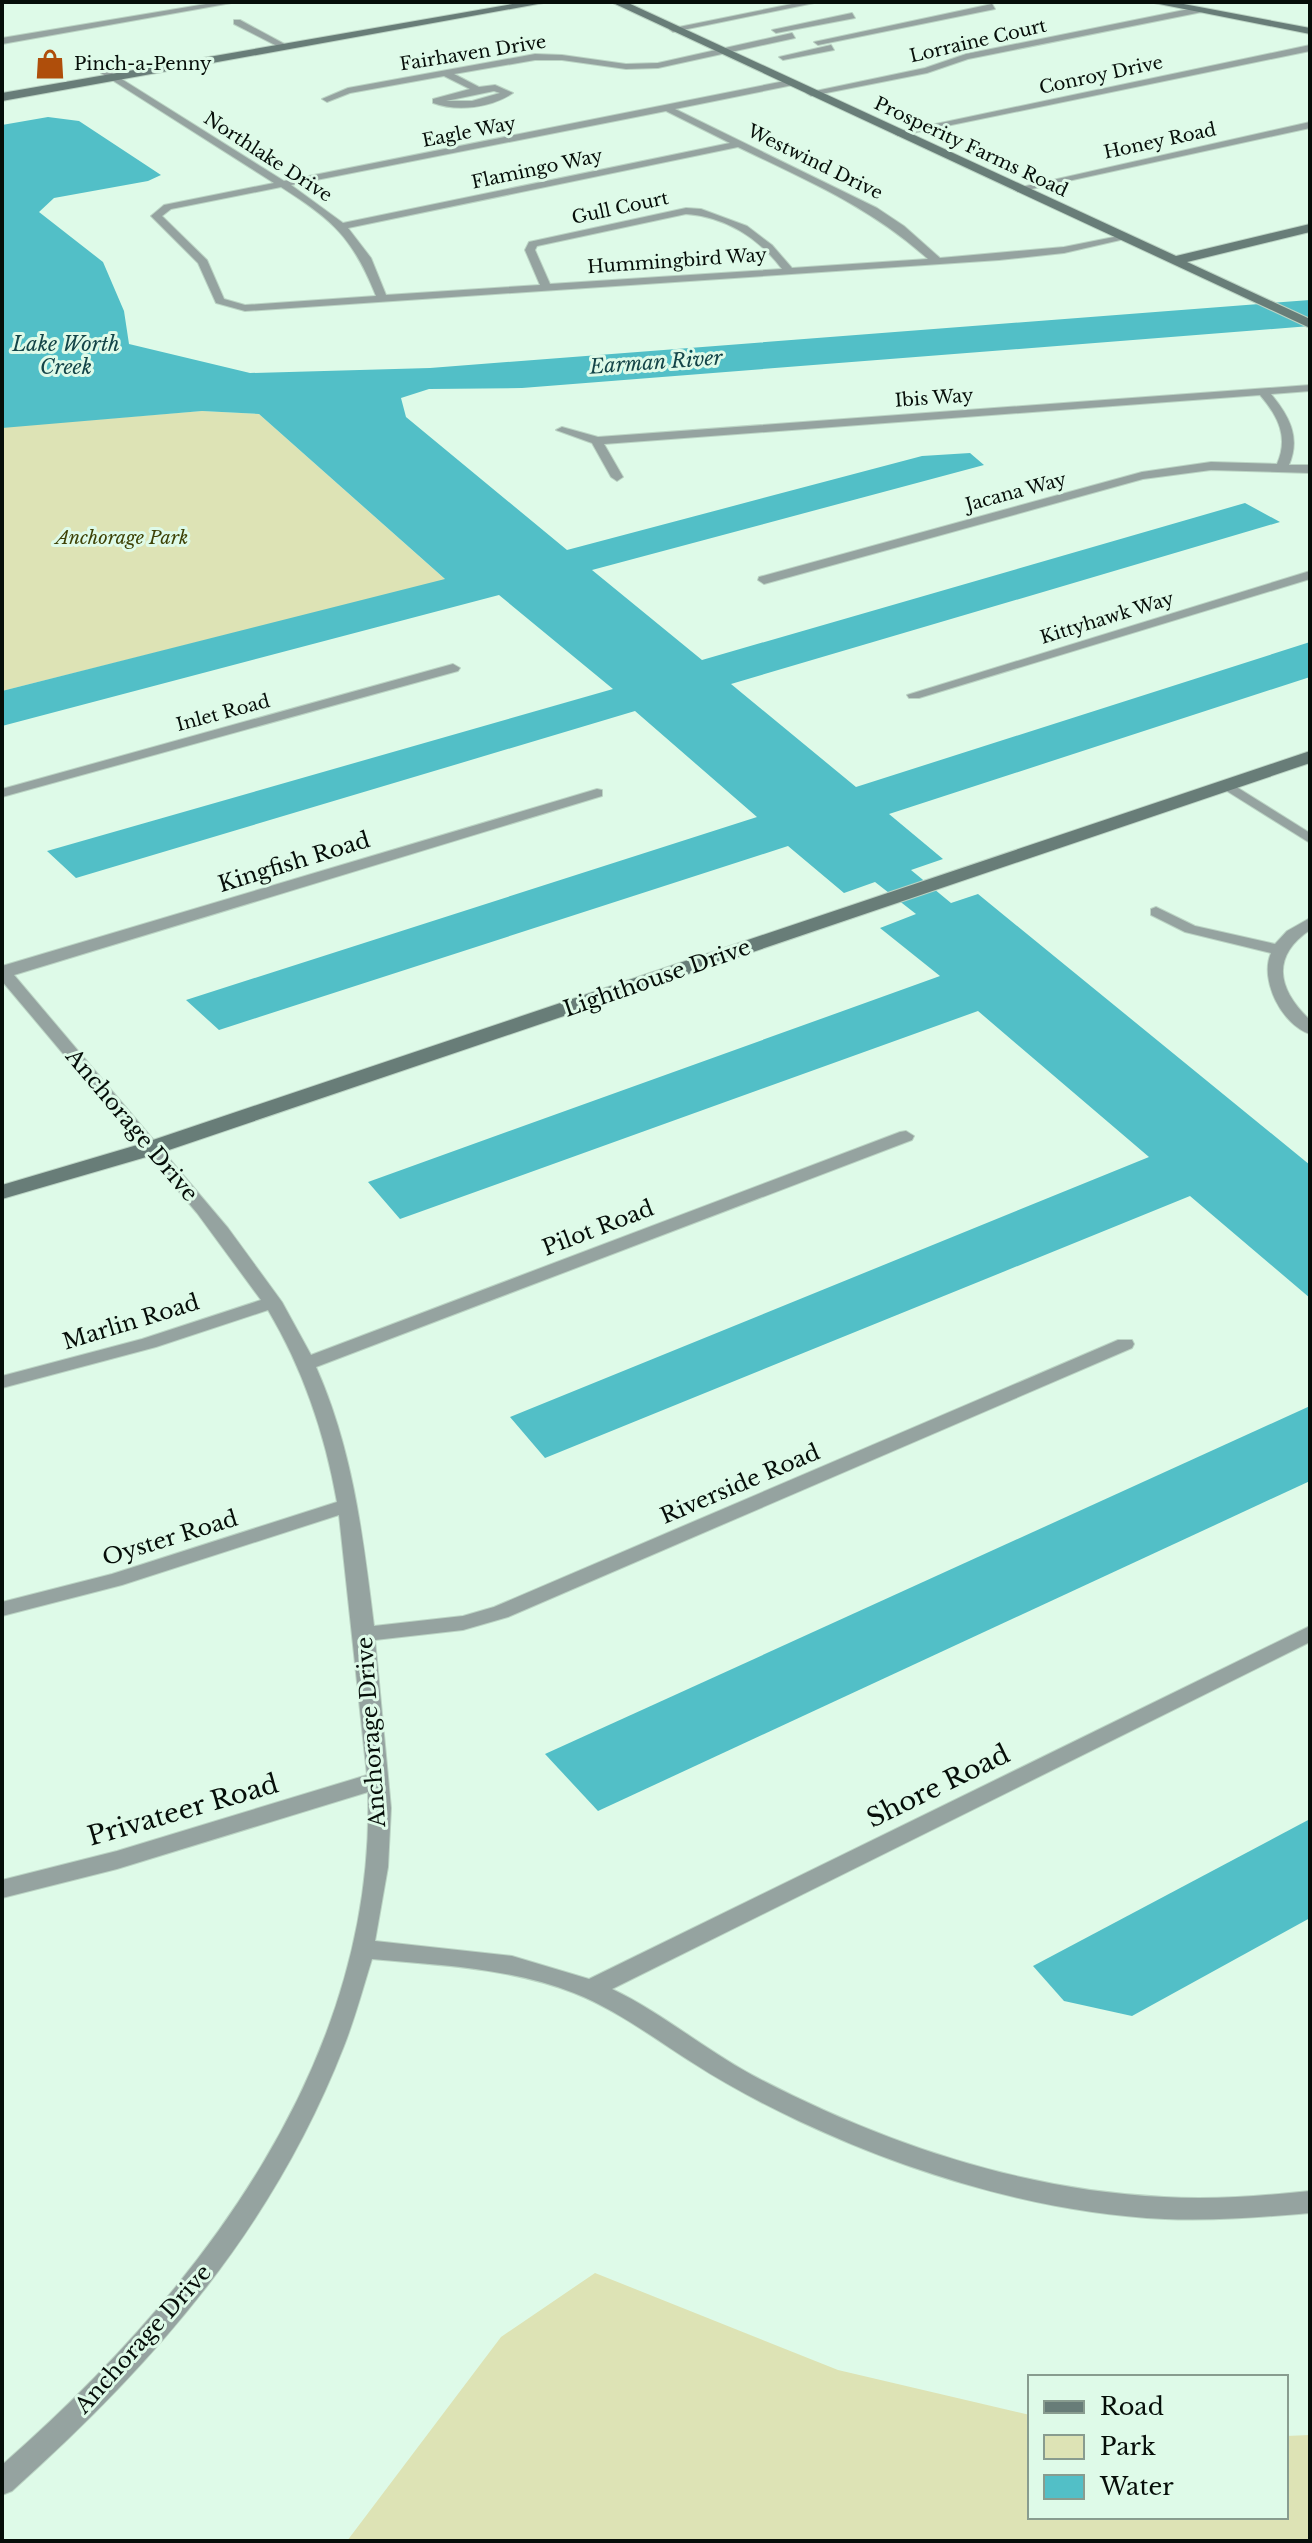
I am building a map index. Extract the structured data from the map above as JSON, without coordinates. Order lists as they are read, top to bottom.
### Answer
{
  "streets": {
    "street": [
      "Lorraine Court",
      "Fairhaven Drive",
      "Conroy Drive",
      "Eagle Way",
      "Honey Road",
      "Prosperity Farms Road",
      "Northlake Drive",
      "Westwind Drive",
      "Flamingo Way",
      "Gull Court",
      "Hummingbird Way",
      "Ibis Way",
      "Jacana Way",
      "Kittyhawk Way",
      "Inlet Road",
      "Kingfish Road",
      "Lighthouse Drive",
      "Anchorage Drive",
      "Pilot Road",
      "Marlin Road",
      "Riverside Road",
      "Oyster Road",
      "Shore Road",
      "Privateer Road"
    ]
  },
  "crossings": [
    ["Lorraine Court", "Prosperity Farms Road"],
    ["Fairhaven Drive", "Prosperity Farms Road"],
    ["Conroy Drive", "Prosperity Farms Road"],
    ["Eagle Way", "Prosperity Farms Road"],
    ["Eagle Way", "Northlake Drive"],
    ["Eagle Way", "Westwind Drive"],
    ["Eagle Way", "Hummingbird Way"],
    ["Honey Road", "Prosperity Farms Road"],
    ["Prosperity Farms Road", "Hummingbird Way"],
    ["Northlake Drive", "Flamingo Way"],
    ["Northlake Drive", "Hummingbird Way"],
    ["Westwind Drive", "Flamingo Way"],
    ["Westwind Drive", "Hummingbird Way"],
    ["Gull Court", "Hummingbird Way"],
    ["Kingfish Road", "Anchorage Drive"],
    ["Lighthouse Drive", "Anchorage Drive"],
    ["Anchorage Drive", "Pilot Road"],
    ["Anchorage Drive", "Marlin Road"],
    ["Anchorage Drive", "Riverside Road"],
    ["Anchorage Drive", "Oyster Road"],
    ["Anchorage Drive", "Privateer Road"]
  ],
  "water": ["Lake Worth Creek", "Earman River"],
  "parks": ["Anchorage Park"],
  "places": {
    "shop": ["Pinch-a-Penny"]
  },
  "legend": ["Road", "Park", "Water"]
}
